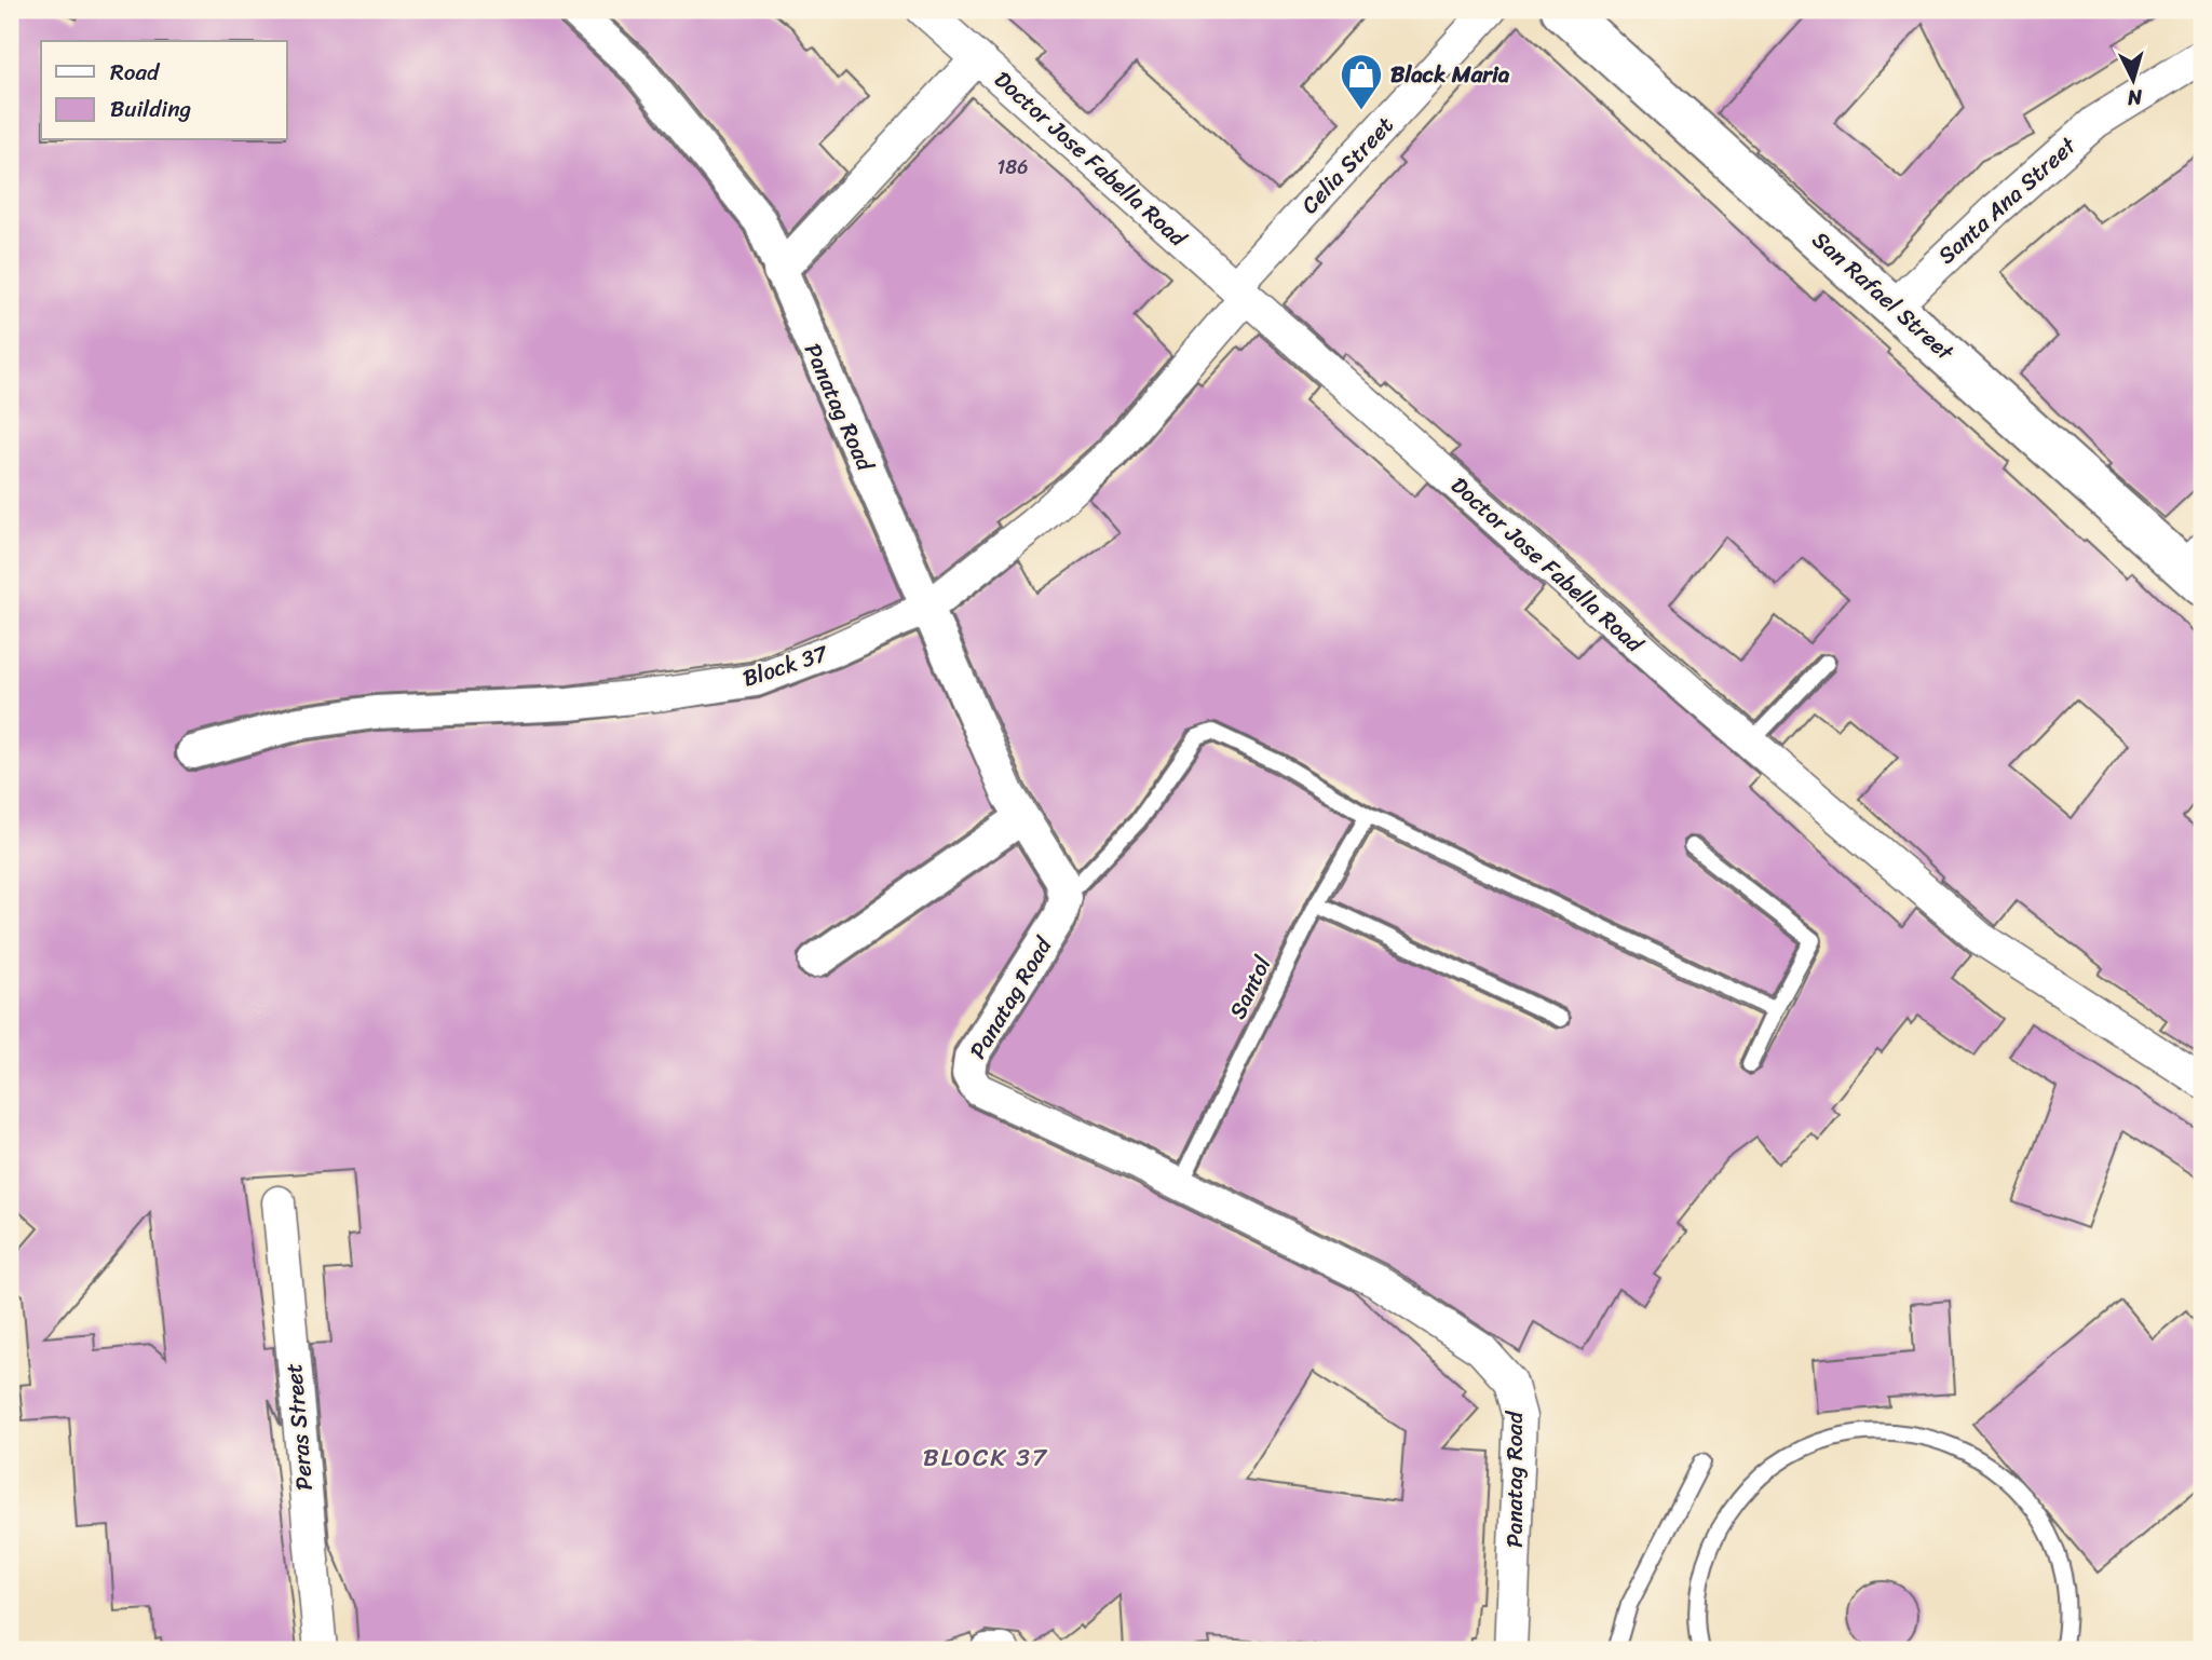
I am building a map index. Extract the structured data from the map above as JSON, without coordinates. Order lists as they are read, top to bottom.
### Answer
{
  "streets": {
    "street": [
      "Doctor Jose Fabella Road",
      "Celia Street",
      "Santa Ana Street",
      "San Rafael Street",
      "Panatag Road",
      "Block 37",
      "Peras Street"
    ],
    "lane": ["Santol"]
  },
  "crossings": [
    ["Doctor Jose Fabella Road", "Celia Street"],
    ["Doctor Jose Fabella Road", "Block 37"],
    ["Celia Street", "Block 37"],
    ["Santa Ana Street", "San Rafael Street"],
    ["Panatag Road", "Block 37"],
    ["Panatag Road", "Santol"]
  ],
  "districts": ["BLOCK 37"],
  "places": {
    "shop": ["Black Maria"]
  },
  "house_numbers": ["186"],
  "legend": ["Road", "Building"],
  "north": "bottom"
}
